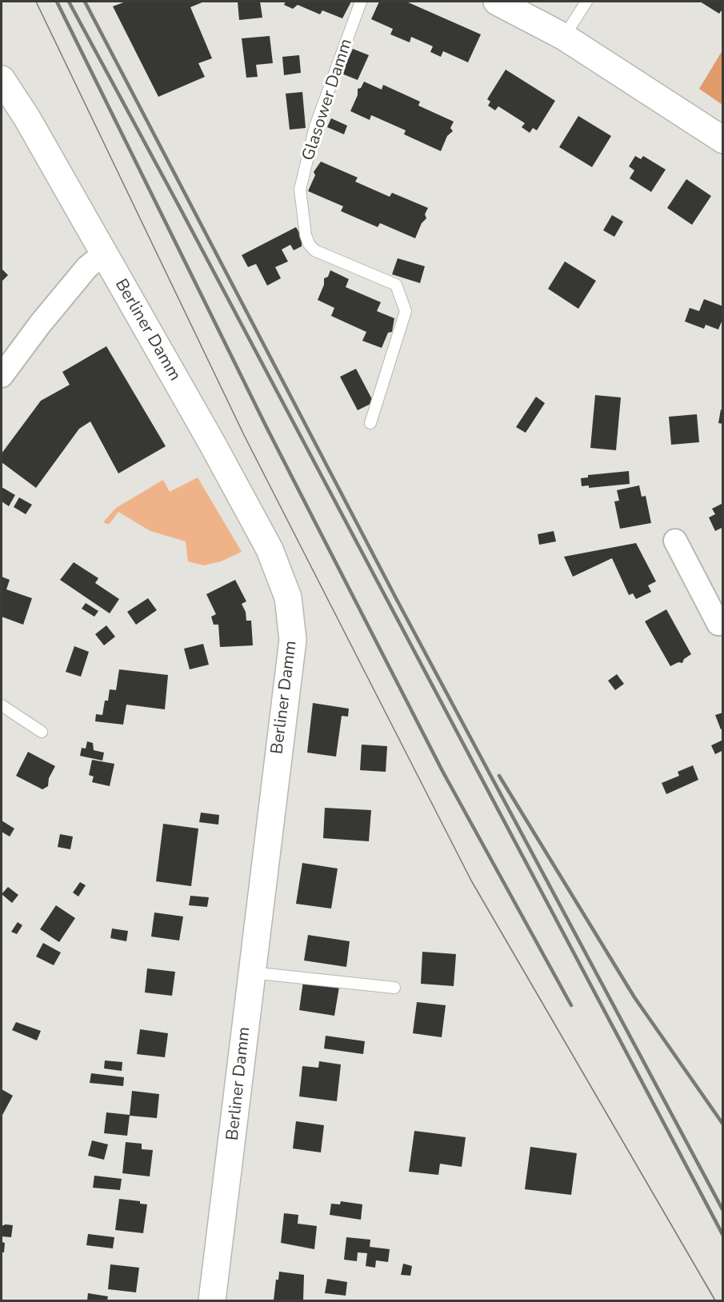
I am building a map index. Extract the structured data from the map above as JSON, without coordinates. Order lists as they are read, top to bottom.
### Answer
{
  "streets": {
    "main road": ["Berliner Damm"],
    "lane": ["Glasower Damm"]
  }
}
